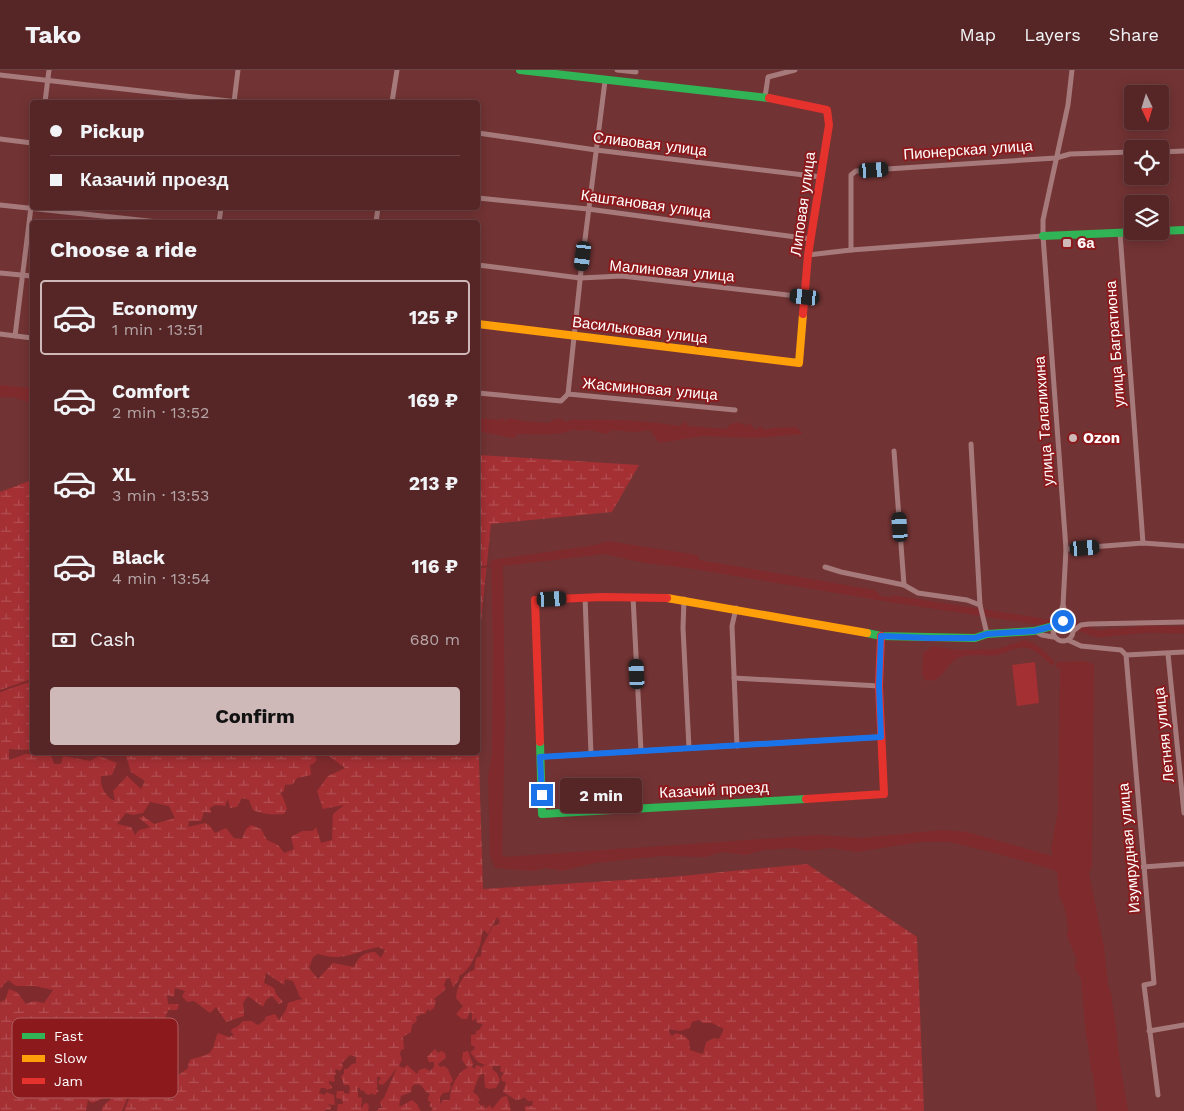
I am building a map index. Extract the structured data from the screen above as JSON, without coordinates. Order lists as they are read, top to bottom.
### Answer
{
  "streets": {
    "street": [
      "Сливовая улица",
      "Пионерская улица",
      "Каштановая улица",
      "Липовая улица",
      "Малиновая улица",
      "Васильковая улица",
      "улица Багратиона",
      "Жасминовая улица",
      "улица Талалихина",
      "Летняя улица",
      "Казачий проезд",
      "Изумрудная улица"
    ]
  },
  "crossings": [
    ["Сливовая улица", "Липовая улица"],
    ["Пионерская улица", "улица Талалихина"],
    ["Каштановая улица", "Липовая улица"],
    ["Липовая улица", "Малиновая улица"],
    ["Липовая улица", "Васильковая улица"]
  ],
  "places": {
    "transit": ["6а"],
    "other": ["Ozon"]
  },
  "legend": ["Fast", "Slow", "Jam"],
  "north": "bottom",
  "page": {
    "header": "Tako",
    "nav": ["Map", "Layers", "Share"],
    "banner": ["Pickup", "Казачий проезд"],
    "heading": "Choose a ride",
    "list": [
      {
        "name": "Economy",
        "note": "1 min · 13:51",
        "value": "125 ₽"
      },
      {
        "name": "Comfort",
        "note": "2 min · 13:52",
        "value": "169 ₽"
      },
      {
        "name": "XL",
        "note": "3 min · 13:53",
        "value": "213 ₽"
      },
      {
        "name": "Black",
        "note": "4 min · 13:54",
        "value": "116 ₽"
      }
    ],
    "pay": ["Cash", "680 m"],
    "buttons": "Confirm",
    "bubble": "2 min"
  }
}
